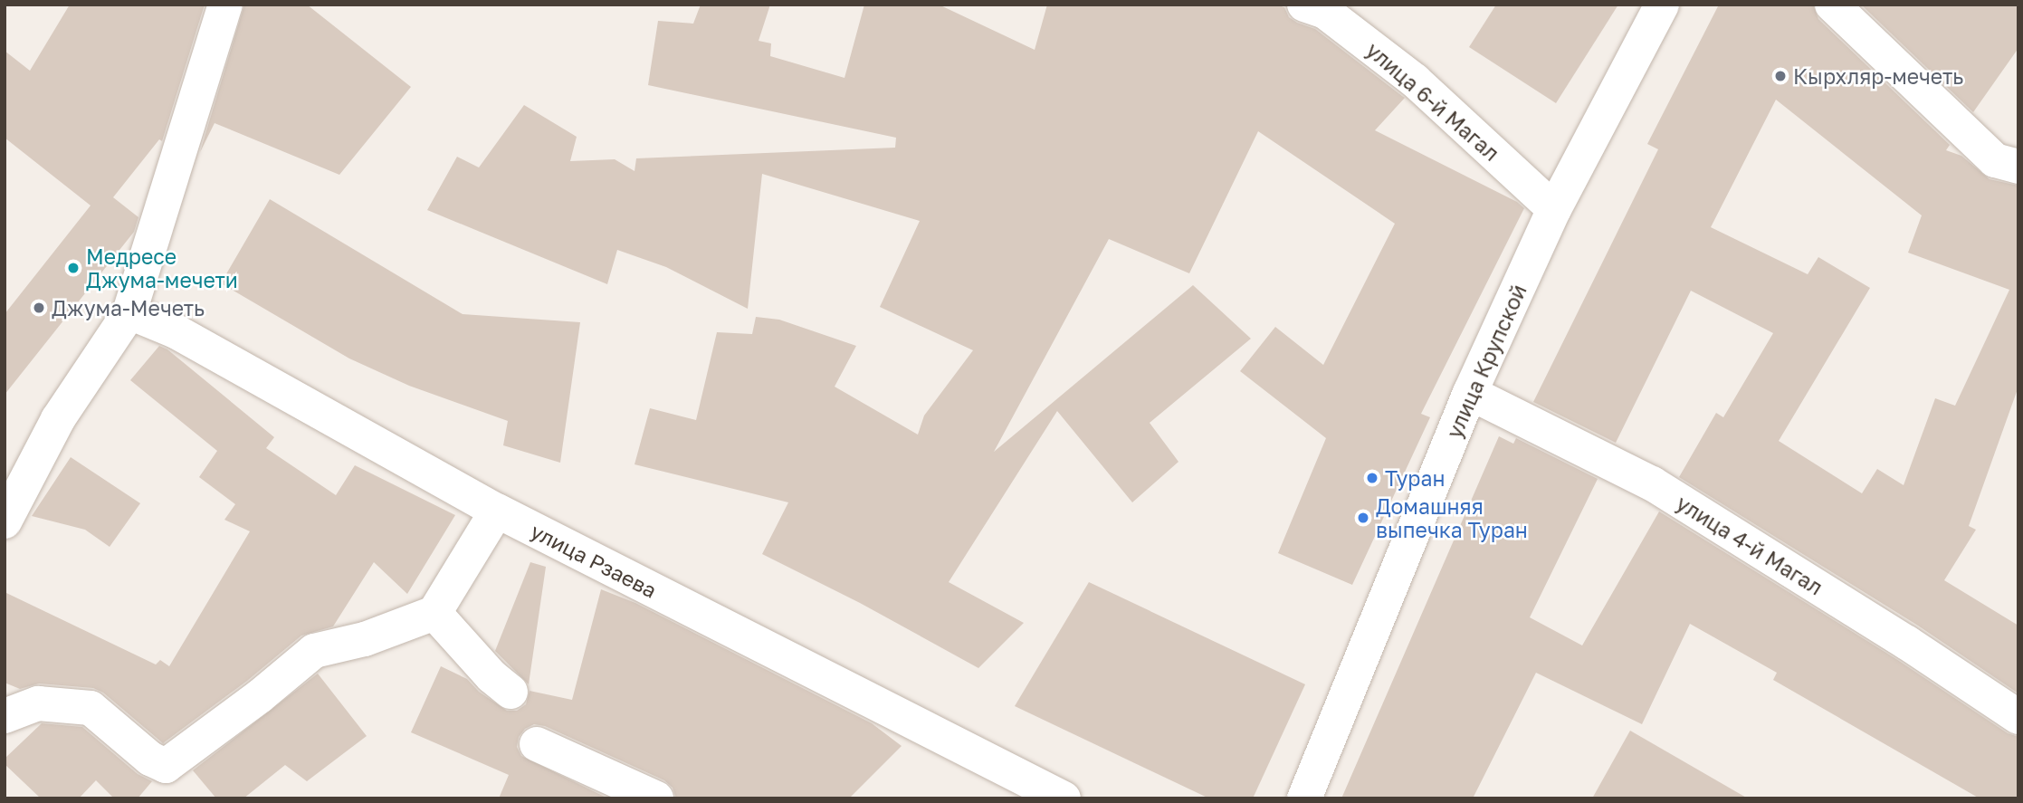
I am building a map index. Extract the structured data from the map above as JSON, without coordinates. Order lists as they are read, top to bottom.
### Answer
{
  "streets": {
    "street": [
      "улица 6-й Магал",
      "улица Крупской",
      "улица 4-й Магал",
      "улица Рзаева"
    ]
  },
  "crossings": [
    ["улица 6-й Магал", "улица Крупской"],
    ["улица Крупской", "улица 4-й Магал"]
  ],
  "places": [
    "Кырхляр-мечеть",
    "Медресе Джума-мечети",
    "Джума-Мечеть",
    "Туран",
    "Домашняя выпечка Туран"
  ]
}
